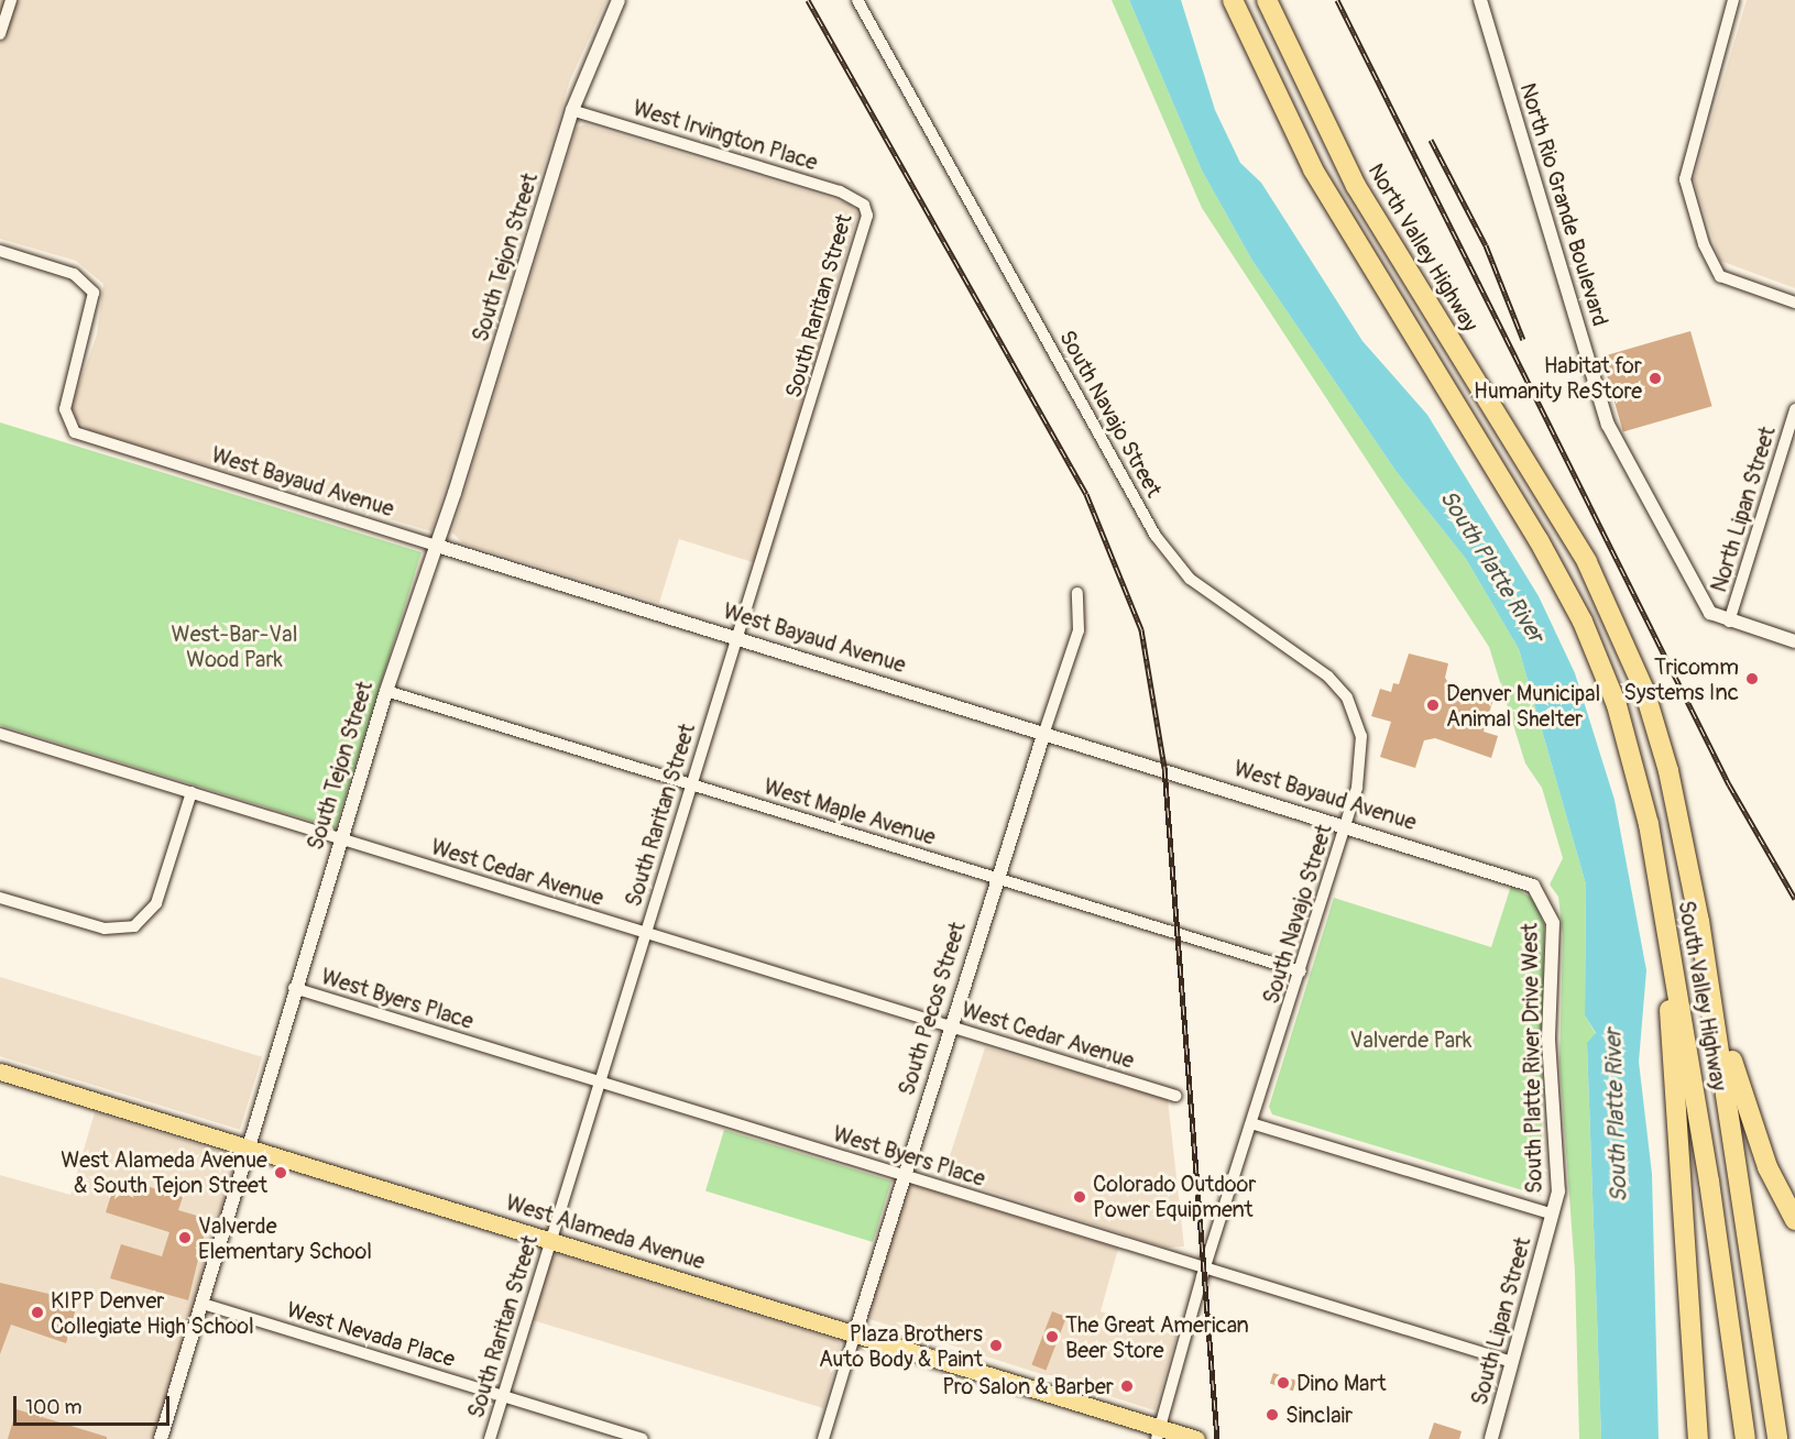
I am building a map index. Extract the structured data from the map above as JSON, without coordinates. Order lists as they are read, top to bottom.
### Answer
{
  "streets": {
    "highway": ["North Valley Highway", "South Valley Highway"],
    "main road": ["West Alameda Avenue"],
    "street": [
      "West Irvington Place",
      "North Rio Grande Boulevard",
      "South Tejon Street",
      "South Raritan Street",
      "South Navajo Street",
      "West Bayaud Avenue",
      "North Lipan Street",
      "West Maple Avenue",
      "West Cedar Avenue",
      "West Byers Place",
      "South Pecos Street",
      "South Platte River Drive West",
      "South Lipan Street",
      "West Nevada Place"
    ]
  },
  "crossings": [
    ["West Irvington Place", "South Tejon Street"],
    ["West Irvington Place", "South Raritan Street"],
    ["North Rio Grande Boulevard", "North Lipan Street"],
    ["North Valley Highway", "South Valley Highway"],
    ["South Tejon Street", "West Bayaud Avenue"],
    ["South Tejon Street", "West Maple Avenue"],
    ["South Tejon Street", "West Cedar Avenue"],
    ["South Tejon Street", "West Byers Place"],
    ["South Tejon Street", "West Alameda Avenue"],
    ["South Tejon Street", "West Nevada Place"],
    ["South Raritan Street", "West Bayaud Avenue"],
    ["South Raritan Street", "West Maple Avenue"],
    ["South Raritan Street", "West Cedar Avenue"],
    ["South Raritan Street", "West Byers Place"],
    ["South Raritan Street", "West Alameda Avenue"],
    ["South Raritan Street", "West Nevada Place"],
    ["South Navajo Street", "West Bayaud Avenue"],
    ["South Navajo Street", "West Maple Avenue"],
    ["South Navajo Street", "West Byers Place"],
    ["South Navajo Street", "West Alameda Avenue"],
    ["West Bayaud Avenue", "South Pecos Street"],
    ["West Bayaud Avenue", "South Platte River Drive West"],
    ["West Maple Avenue", "South Pecos Street"],
    ["West Cedar Avenue", "South Pecos Street"],
    ["West Byers Place", "South Pecos Street"],
    ["West Byers Place", "South Lipan Street"],
    ["South Pecos Street", "West Alameda Avenue"],
    ["South Platte River Drive West", "South Lipan Street"]
  ],
  "water": ["South Platte River"],
  "parks": ["West-Bar-Val Wood Park", "Valverde Park"],
  "places": [
    "Habitat for Humanity ReStore",
    "Tricomm Systems Inc",
    "Denver Municipal Animal Shelter",
    "West Alameda Avenue & South Tejon Street",
    "Colorado Outdoor Power Equipment",
    "Valverde Elementary School",
    "KIPP Denver Collegiate High School",
    "The Great American Beer Store",
    "Plaza Brothers Auto Body & Paint",
    "Dino Mart",
    "Pro Salon & Barber",
    "Sinclair"
  ],
  "scale_bar": "100 m"
}
